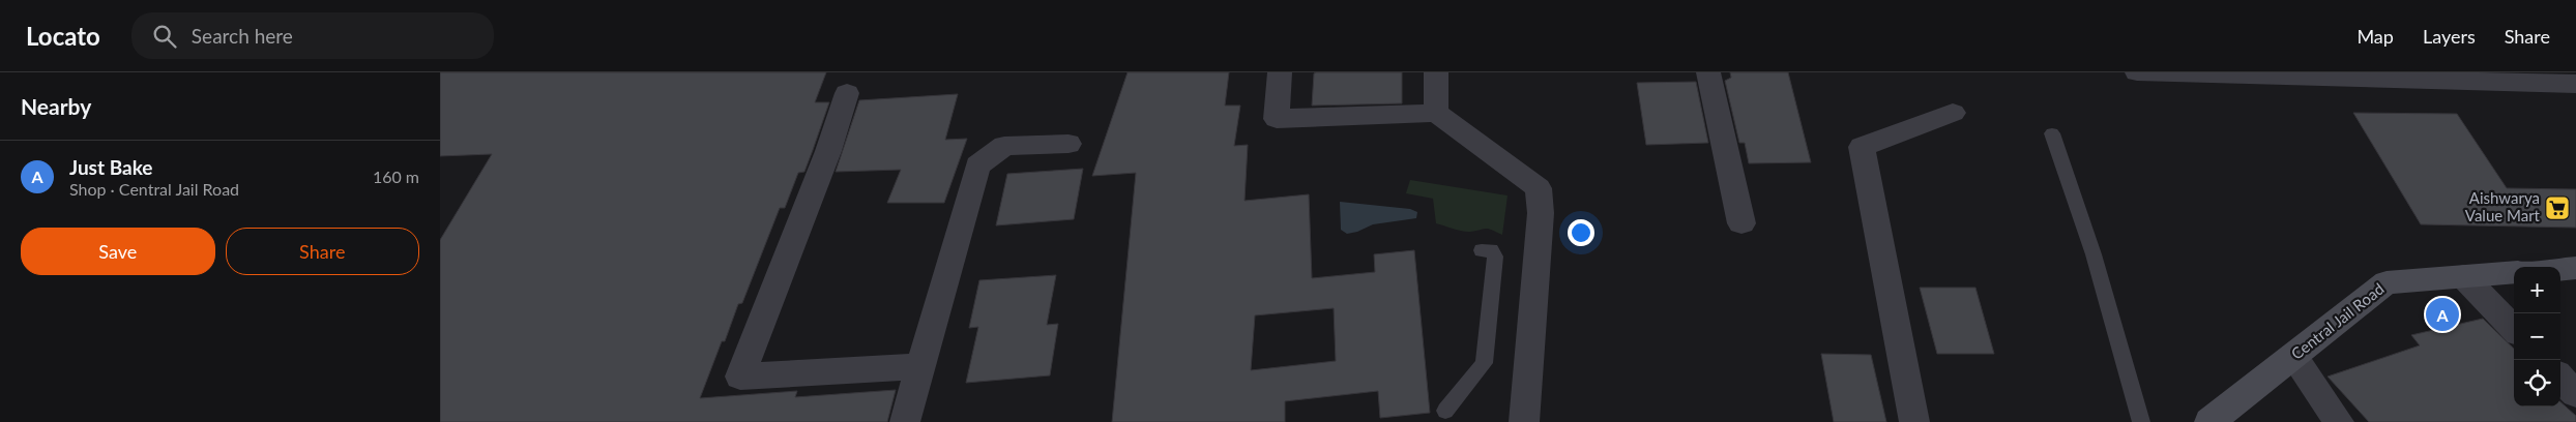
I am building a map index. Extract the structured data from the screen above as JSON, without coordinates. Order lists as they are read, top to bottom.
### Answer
{
  "streets": {
    "main road": ["Central Jail Road"]
  },
  "places": {
    "supermarket": ["Aishwarya Value Mart"]
  },
  "page": {
    "header": "Locato",
    "search": "Search here",
    "nav": ["Map", "Layers", "Share"],
    "heading": "Nearby",
    "list": [
      {
        "mark": "A",
        "name": "Just Bake",
        "note": "Shop · Central Jail Road",
        "value": "160 m"
      }
    ],
    "buttons": ["Save", "Share"],
    "map_buttons": ["+", "−"],
    "pins": "A"
  }
}
